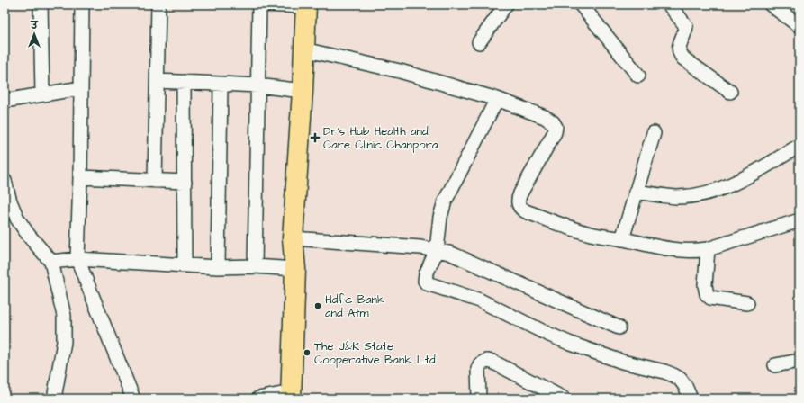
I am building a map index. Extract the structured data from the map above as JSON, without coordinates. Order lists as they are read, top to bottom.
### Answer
{
  "places": {
    "health": ["Dr's Hub Health and Care Clinic Chanpora"],
    "other": ["Hdfc Bank and Atm", "The J&K State Cooperative Bank Ltd"]
  },
  "north": "top"
}
